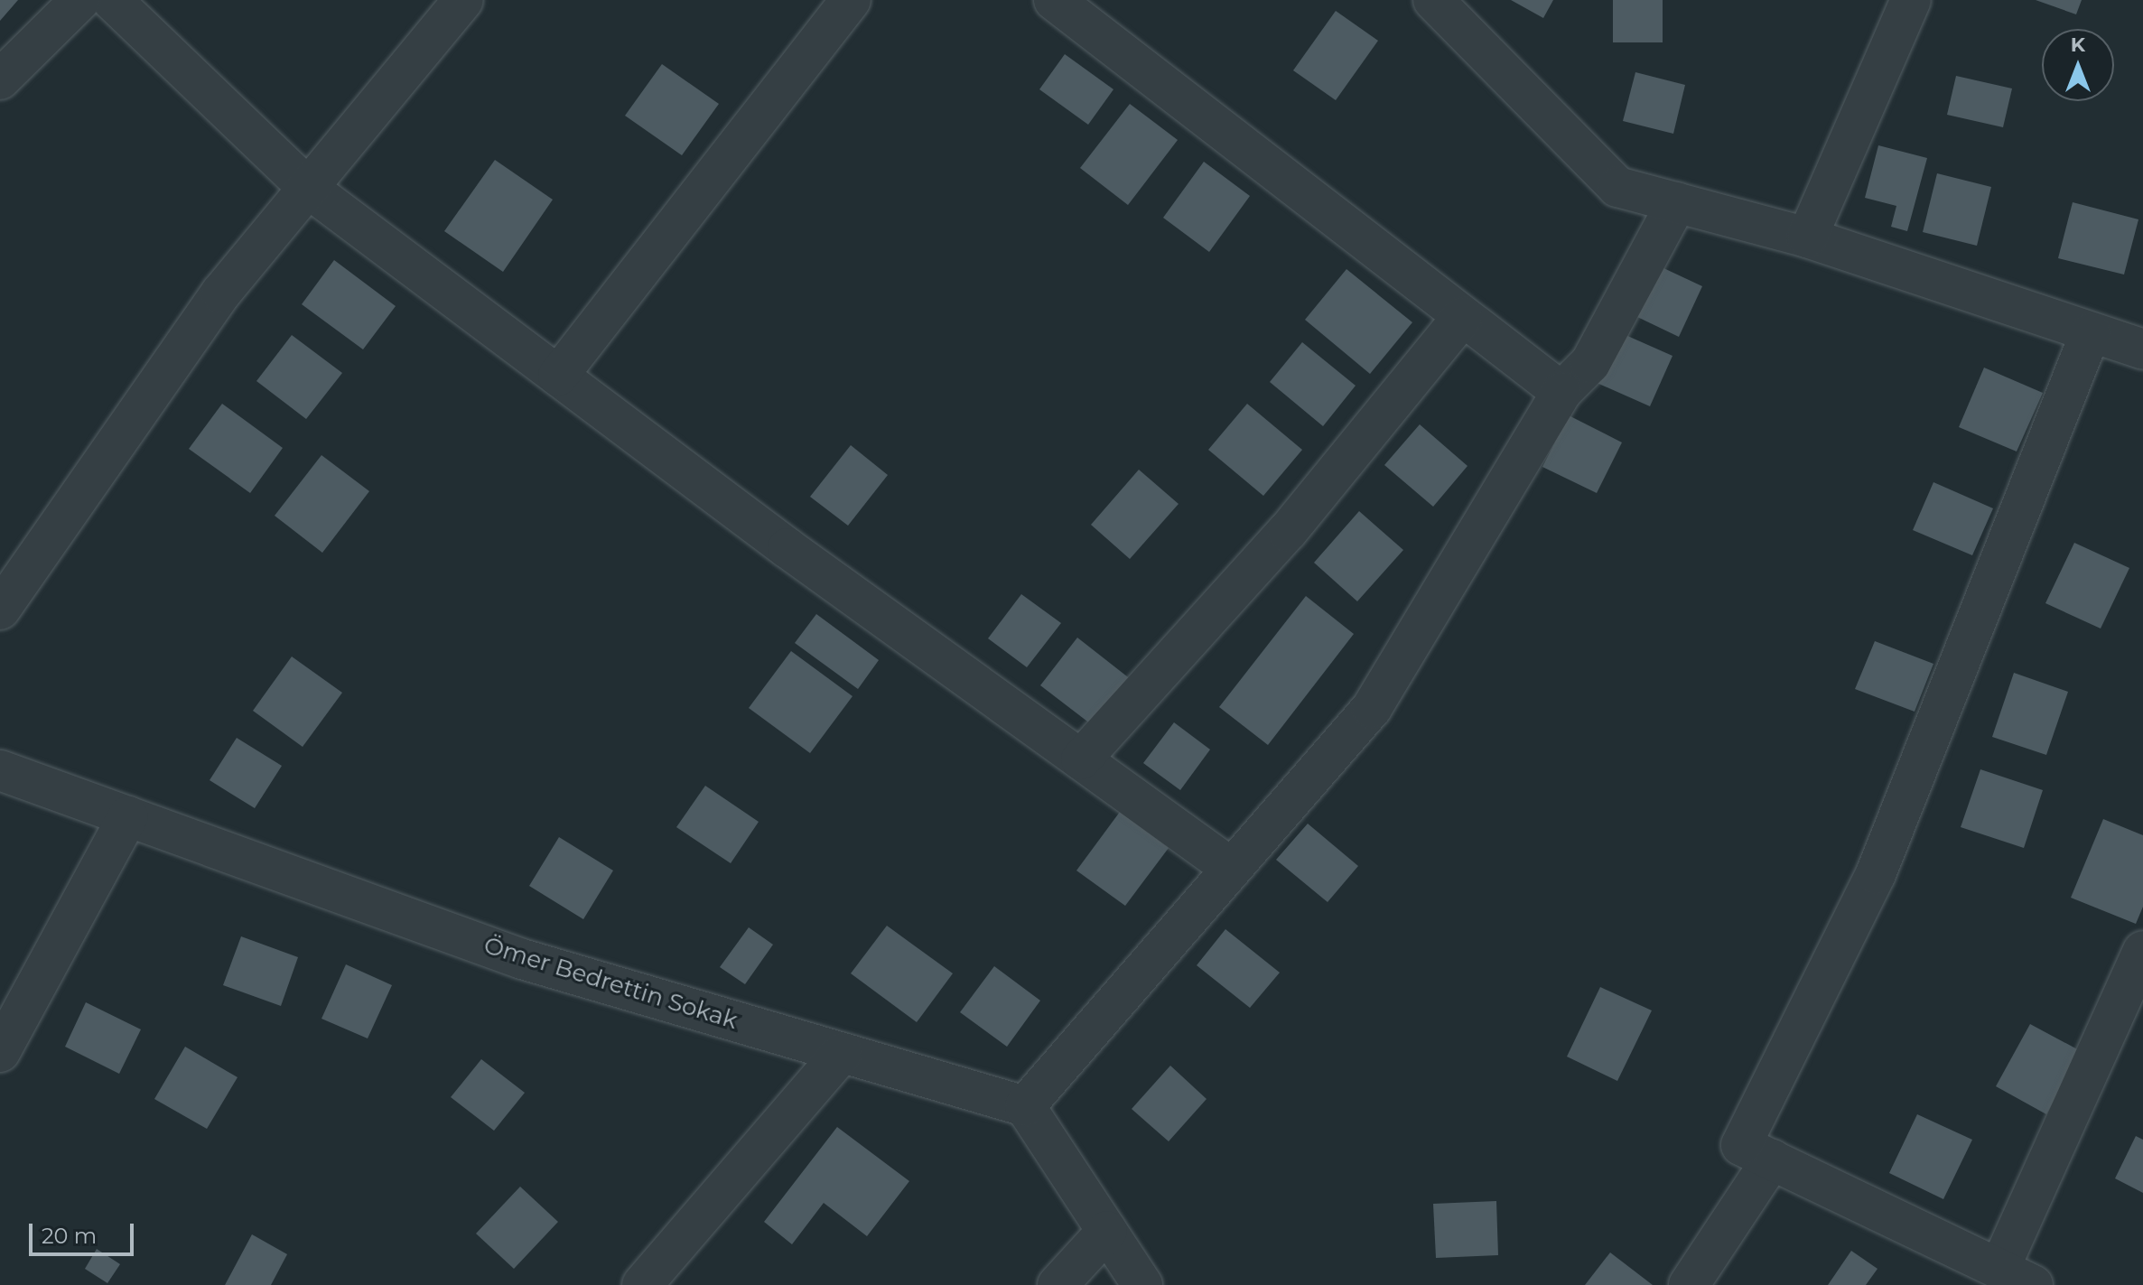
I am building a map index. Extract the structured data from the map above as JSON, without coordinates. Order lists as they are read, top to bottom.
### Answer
{
  "streets": {
    "street": ["Ömer Bedrettin Sokak"]
  },
  "scale_bar": "20 m",
  "north": "top"
}
